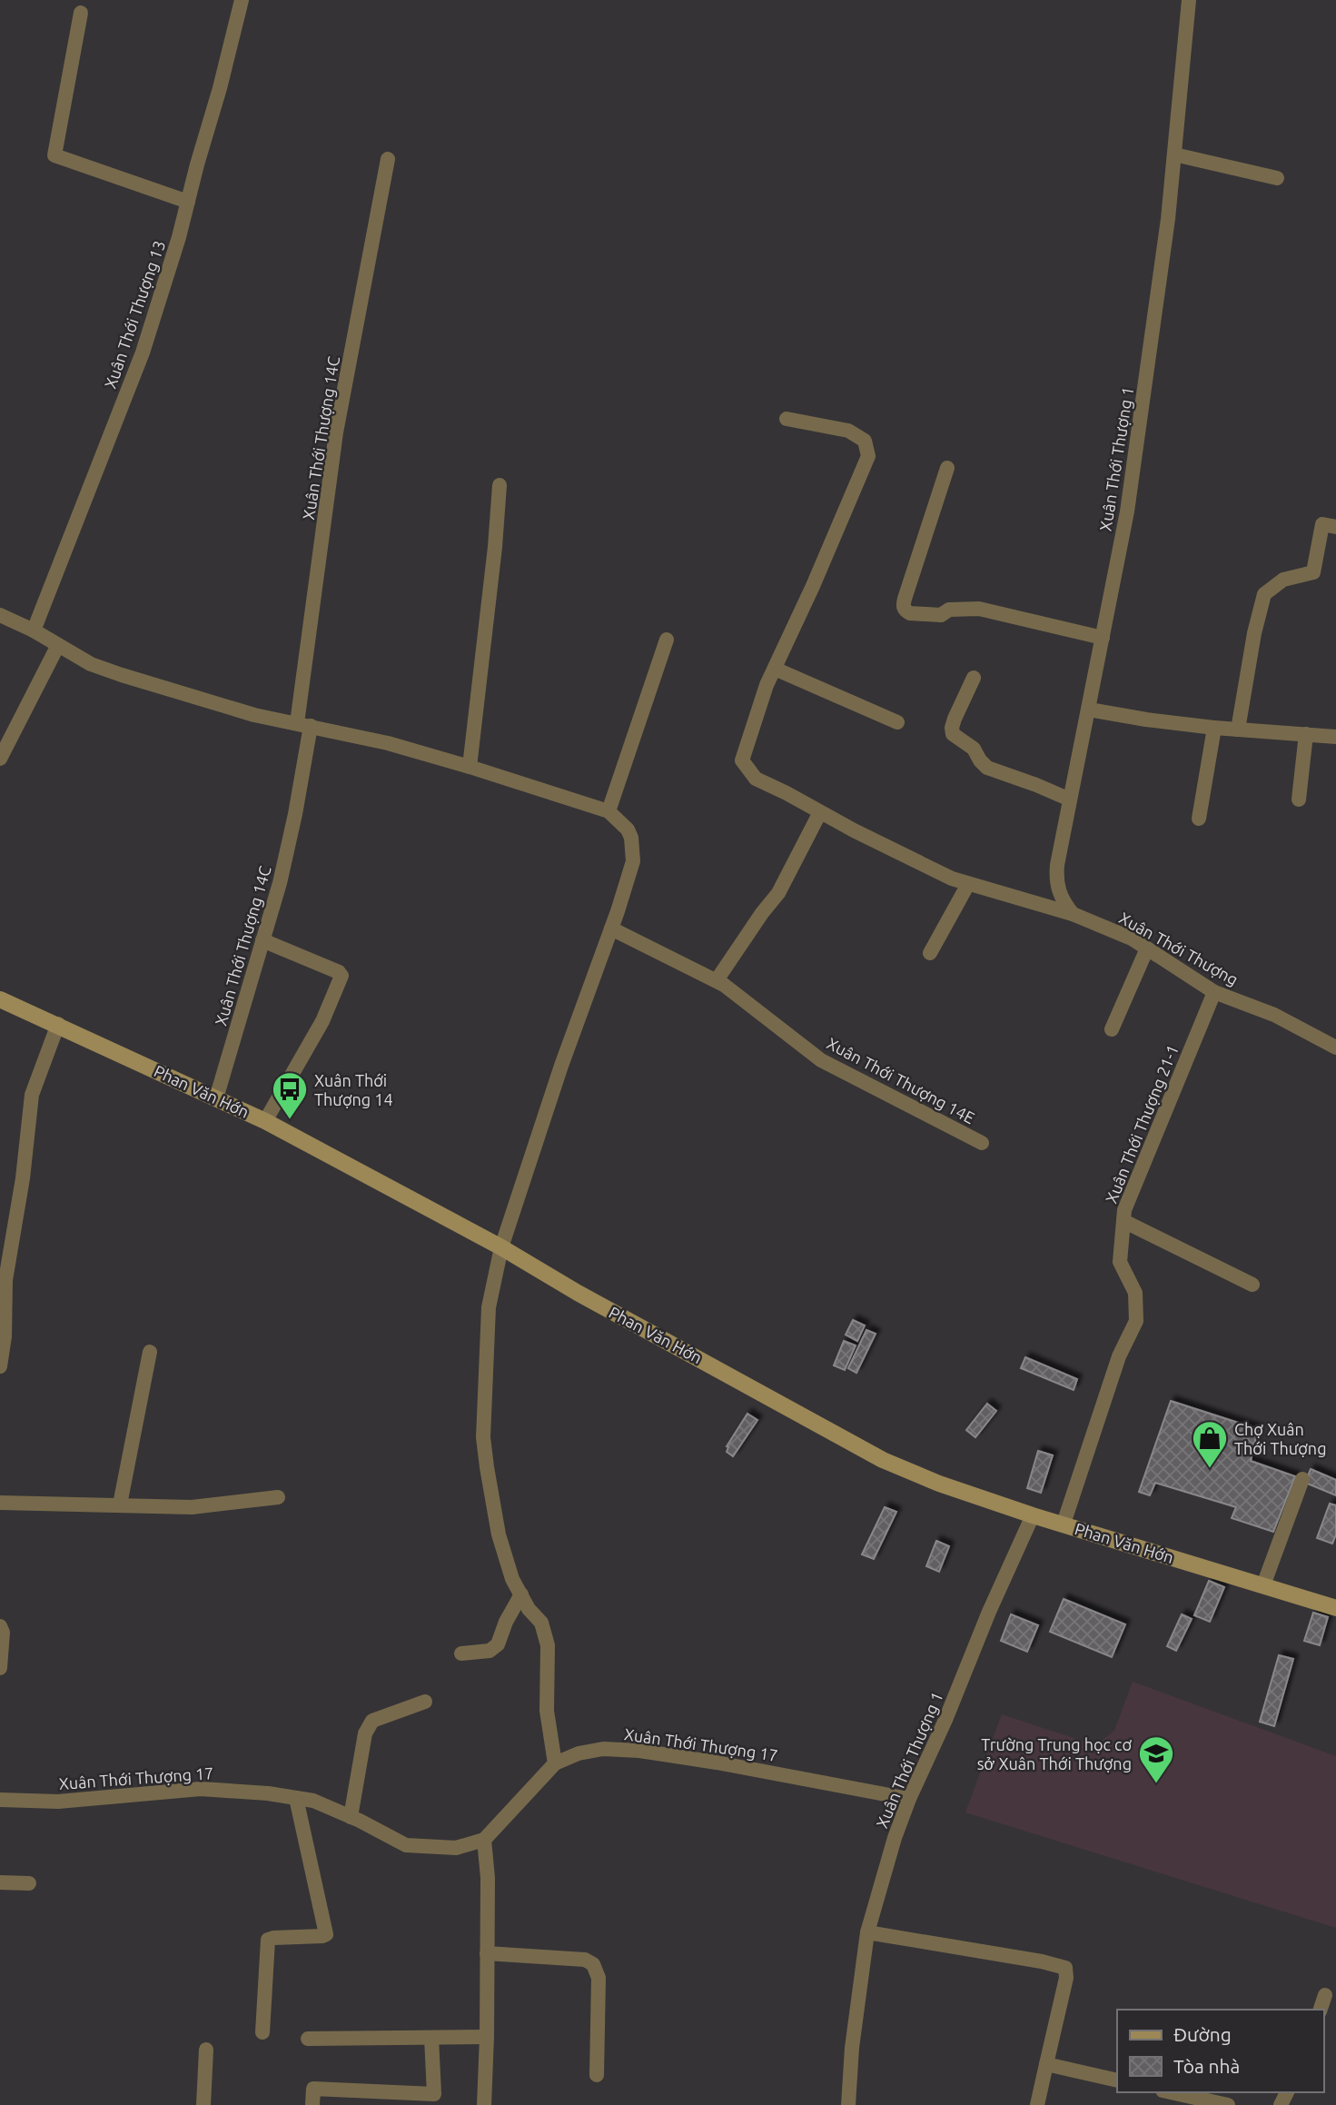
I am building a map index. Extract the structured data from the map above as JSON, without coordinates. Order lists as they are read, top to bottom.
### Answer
{
  "streets": {
    "main road": ["Phan Văn Hớn"],
    "street": [
      "Xuân Thới Thượng 13",
      "Xuân Thới Thượng 14C",
      "Xuân Thới Thượng 1",
      "Xuân Thới Thượng",
      "Xuân Thới Thượng 14E",
      "Xuân Thới Thượng 21-1",
      "Xuân Thới Thượng 17"
    ]
  },
  "crossings": [
    ["Xuân Thới Thượng 14C", "Phan Văn Hớn"],
    ["Xuân Thới Thượng 1", "Xuân Thới Thượng"],
    ["Xuân Thới Thượng 1", "Phan Văn Hớn"],
    ["Xuân Thới Thượng 1", "Xuân Thới Thượng 17"],
    ["Xuân Thới Thượng", "Xuân Thới Thượng 21-1"],
    ["Phan Văn Hớn", "Xuân Thới Thượng 21-1"]
  ],
  "places": {
    "bus stop": ["Xuân Thới Thượng 14"],
    "shop": ["Chợ Xuân Thới Thượng"],
    "school or university": ["Trường Trung học cơ sở Xuân Thới Thượng"]
  },
  "legend": ["Đường", "Tòa nhà"]
}
